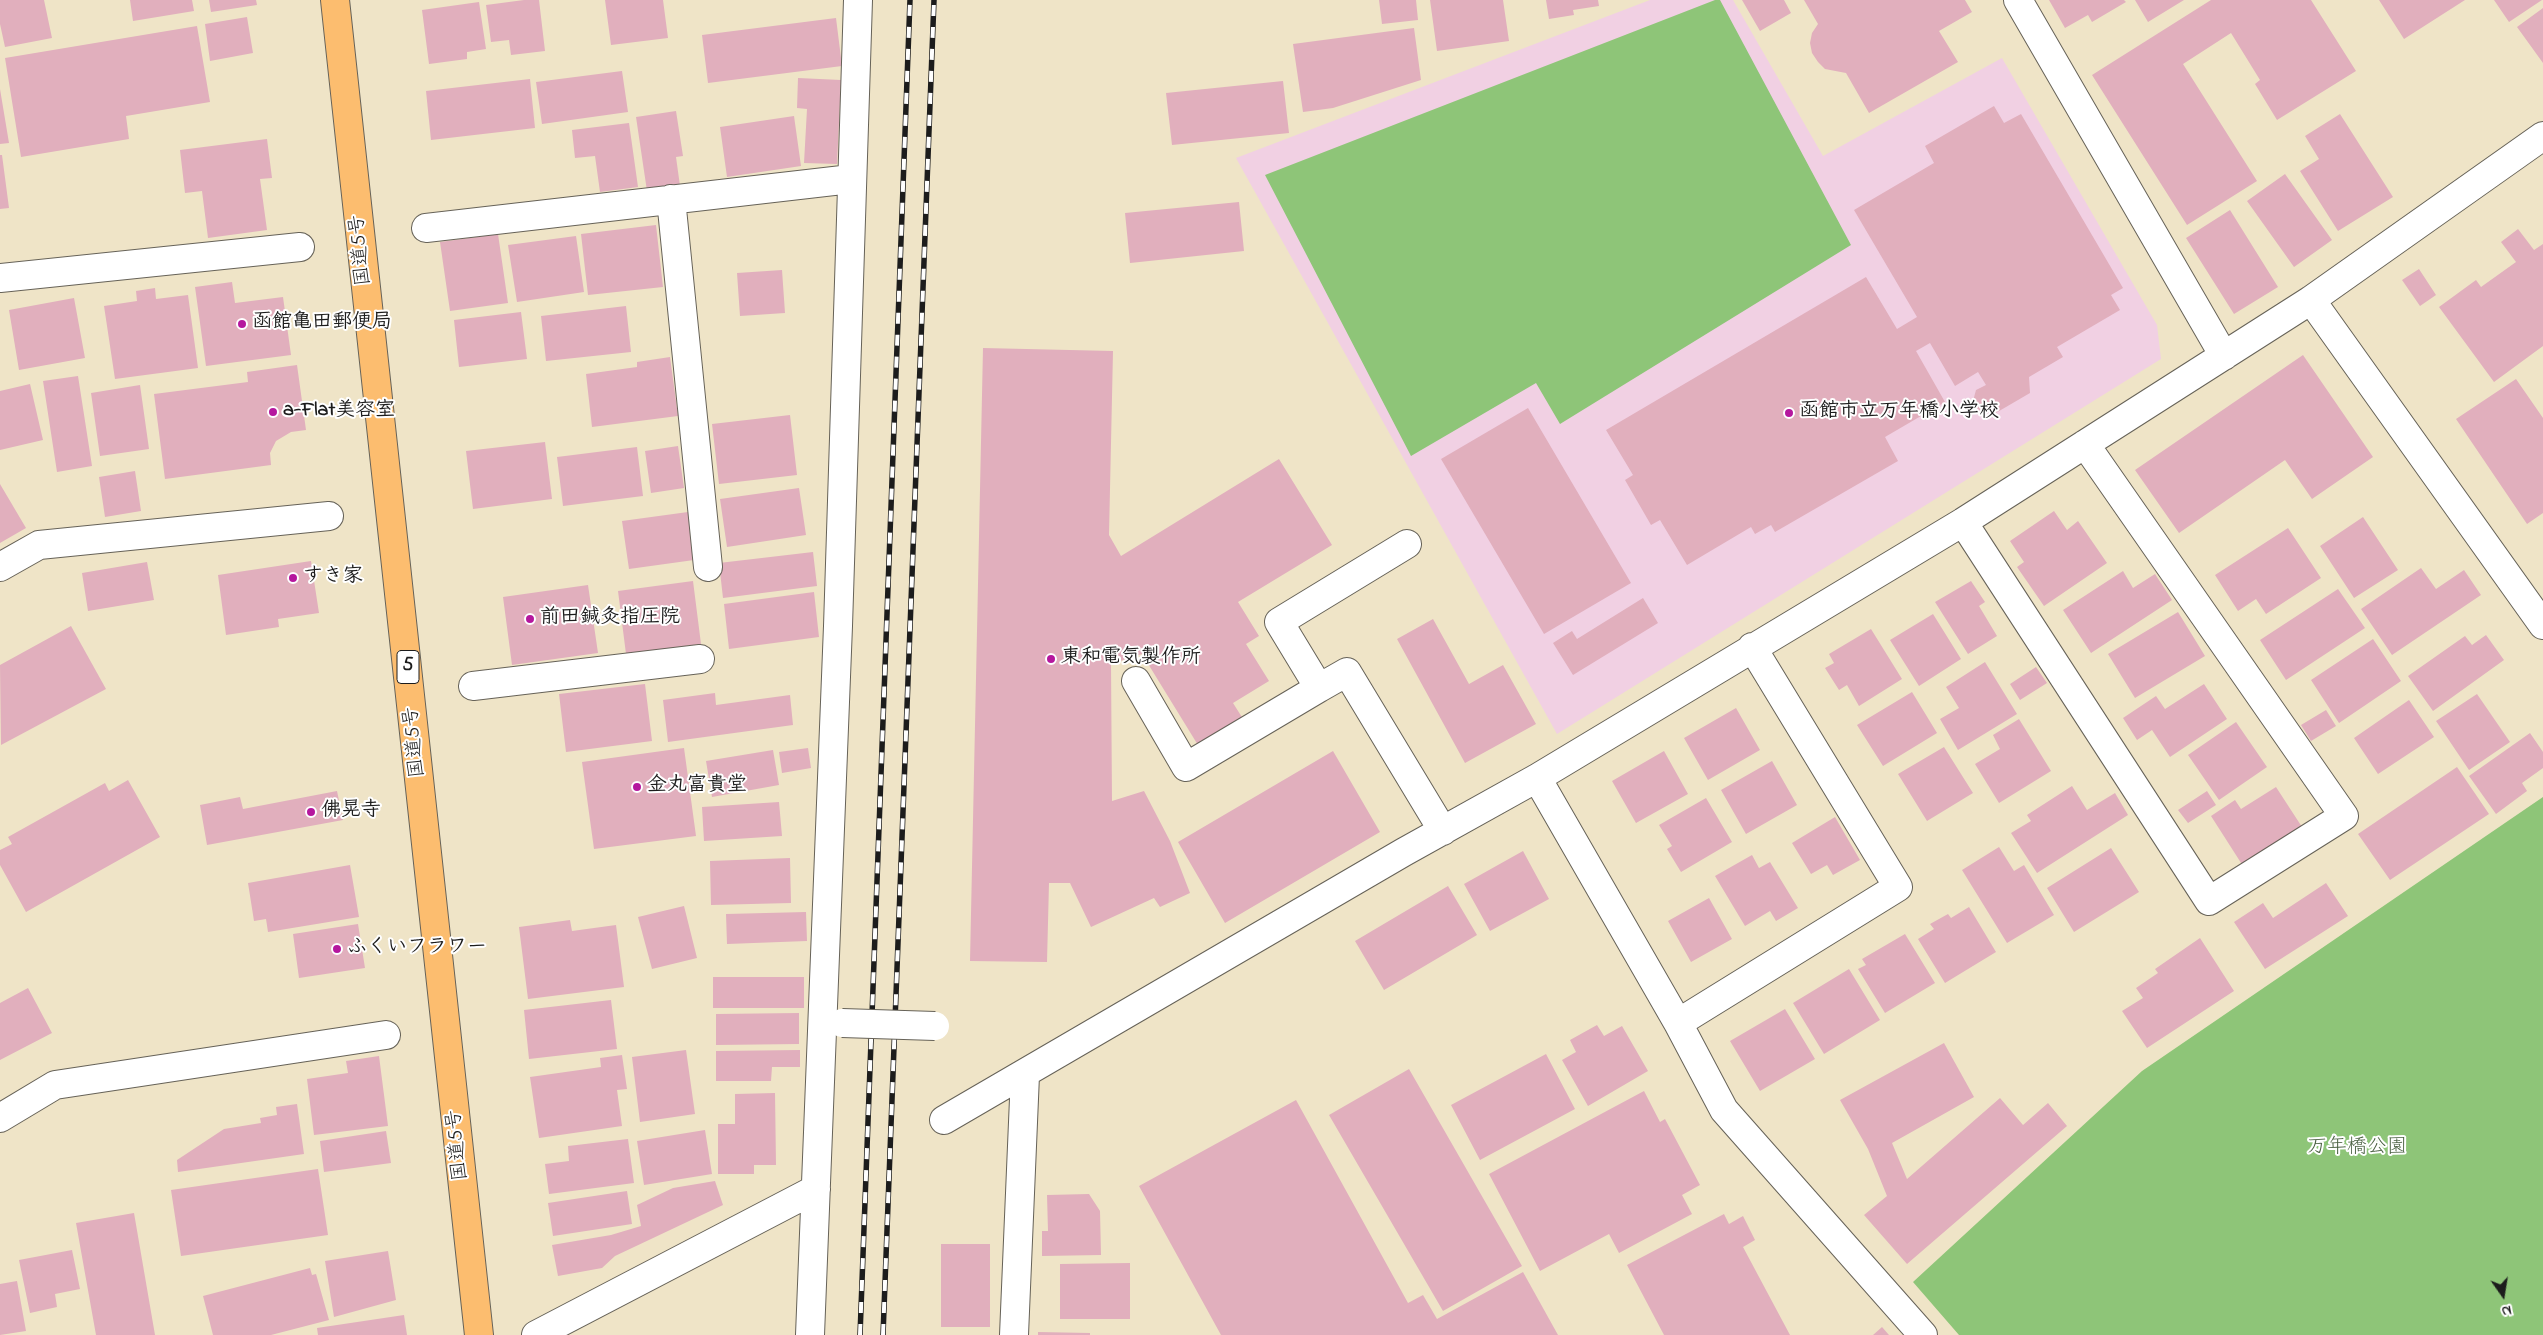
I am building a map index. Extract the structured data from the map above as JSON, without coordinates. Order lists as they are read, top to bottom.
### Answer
{
  "streets": {
    "highway": ["国道5号", "5"]
  },
  "parks": ["万年橋公園"],
  "places": [
    "函館亀田郵便局",
    "a-Flat美容室",
    "函館市立万年橋小学校",
    "すき家",
    "前田鍼灸指圧院",
    "東和電気製作所",
    "金丸富貴堂",
    "佛晃寺",
    "ふくいフラワー"
  ],
  "north": "bottom"
}
